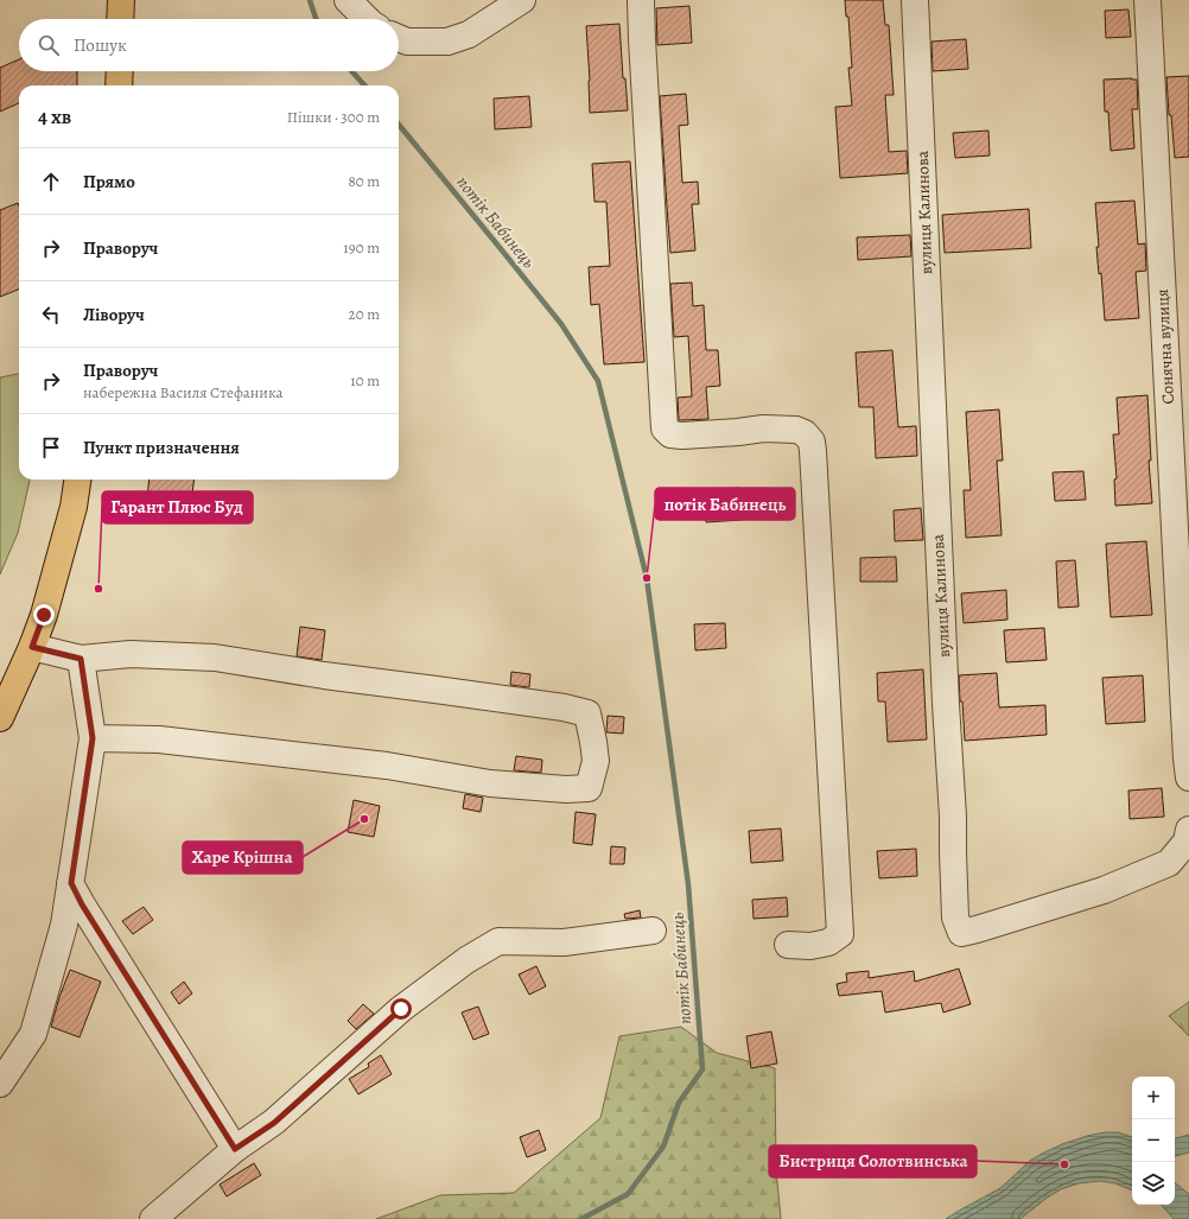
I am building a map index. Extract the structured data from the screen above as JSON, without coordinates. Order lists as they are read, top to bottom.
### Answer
{
  "streets": {
    "street": ["вулиця Калинова", "Сонячна вулиця"]
  },
  "water": ["потік Бабинець"],
  "places": [
    "потік Бабинець",
    "Гарант Плюс Буд",
    "Харе Крішна",
    "Бистриця Солотвинська"
  ],
  "page": {
    "search": "Пошук",
    "heading": ["4 хв", "Пішки · 300 m"],
    "list": [
      ["Прямо", "80 m"],
      ["Праворуч", "190 m"],
      ["Ліворуч", "20 m"],
      ["Праворуч", "набережна Василя Стефаника", "10 m"],
      "Пункт призначення"
    ],
    "map_buttons": ["+", "−"]
  }
}
